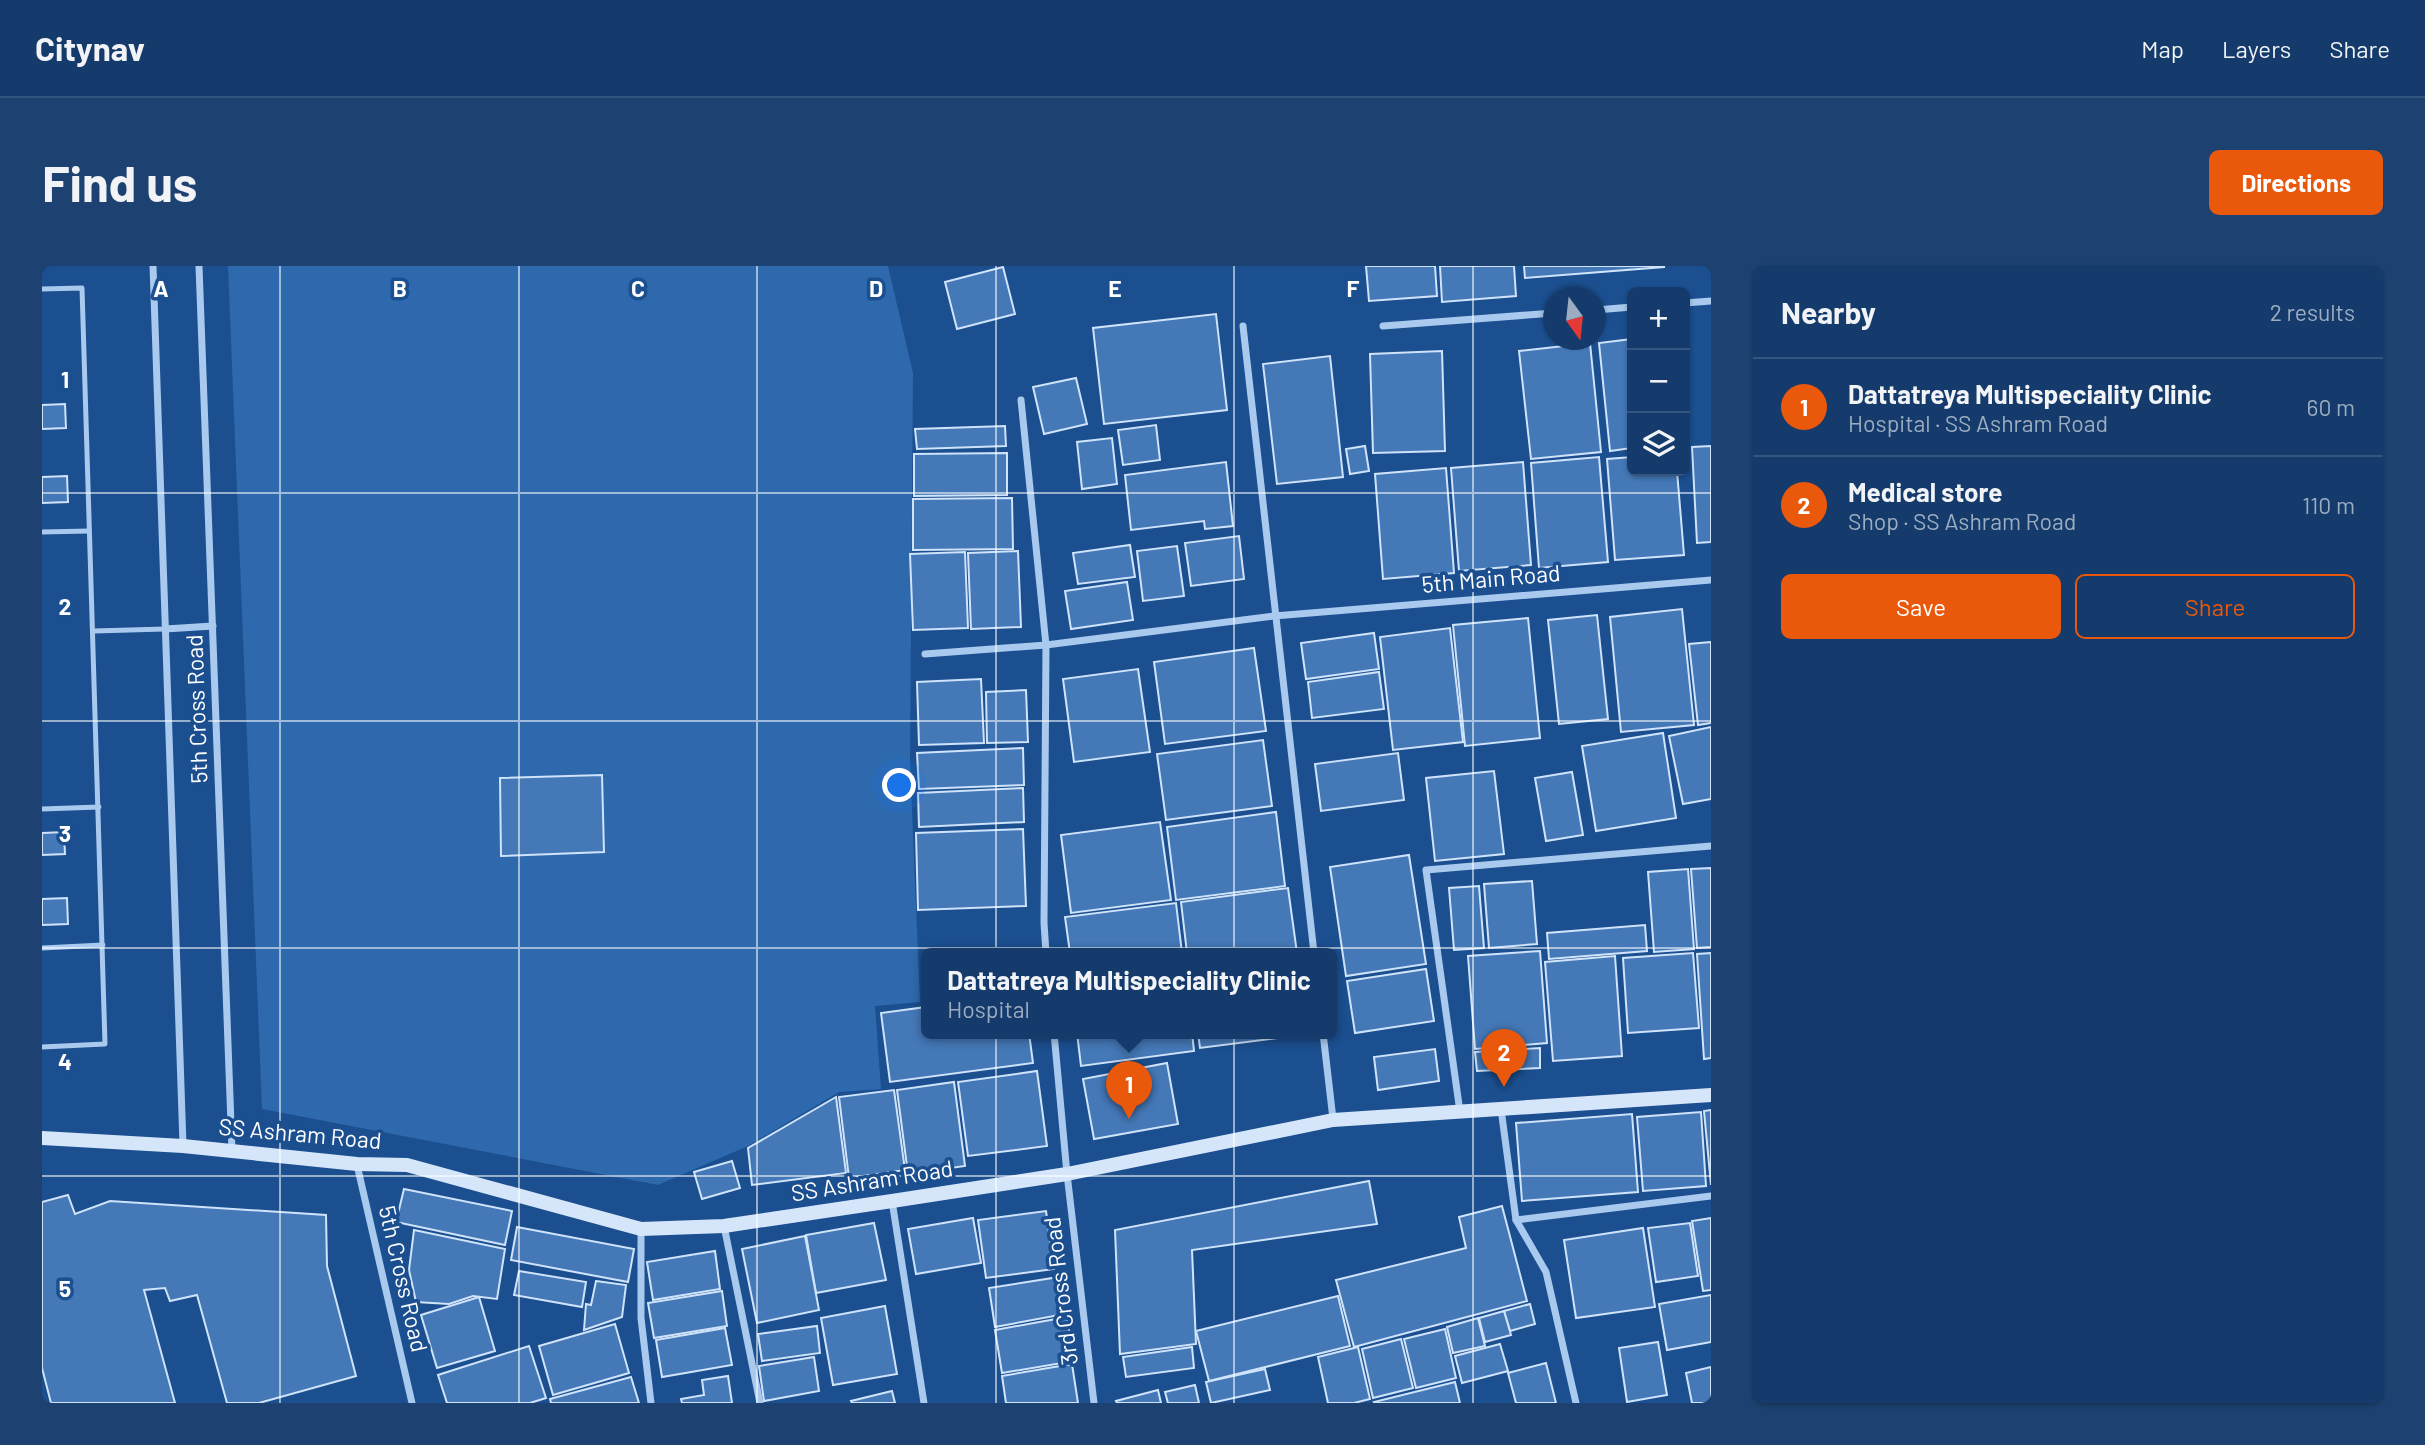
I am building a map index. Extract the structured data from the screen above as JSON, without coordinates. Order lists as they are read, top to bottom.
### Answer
{
  "streets": {
    "street": [
      "5th Main Road",
      "5th Cross Road",
      "SS Ashram Road",
      "3rd Cross Road"
    ]
  },
  "crossings": [
    ["5th Cross Road", "SS Ashram Road"],
    ["SS Ashram Road", "3rd Cross Road"]
  ],
  "north": "bottom",
  "page": {
    "header": "Citynav",
    "nav": ["Map", "Layers", "Share"],
    "buttons": [
      "Directions",
      ["Save", "Share"]
    ],
    "title": "Find us",
    "heading": ["Nearby", "2 results"],
    "map_buttons": ["+", "−"],
    "list": [
      {
        "mark": "1",
        "name": "Dattatreya Multispeciality Clinic",
        "note": "Hospital · SS Ashram Road",
        "value": "60 m"
      },
      {
        "mark": "2",
        "name": "Medical store",
        "note": "Shop · SS Ashram Road",
        "value": "110 m"
      }
    ],
    "popup": ["Dattatreya Multispeciality Clinic", "Hospital"],
    "pins": ["2", "1"]
  },
  "grid": {
    "columns": [
      "A",
      "B",
      "C",
      "D",
      "E",
      "F"
    ],
    "rows": [
      "1",
      "2",
      "3",
      "4",
      "5"
    ]
  }
}
